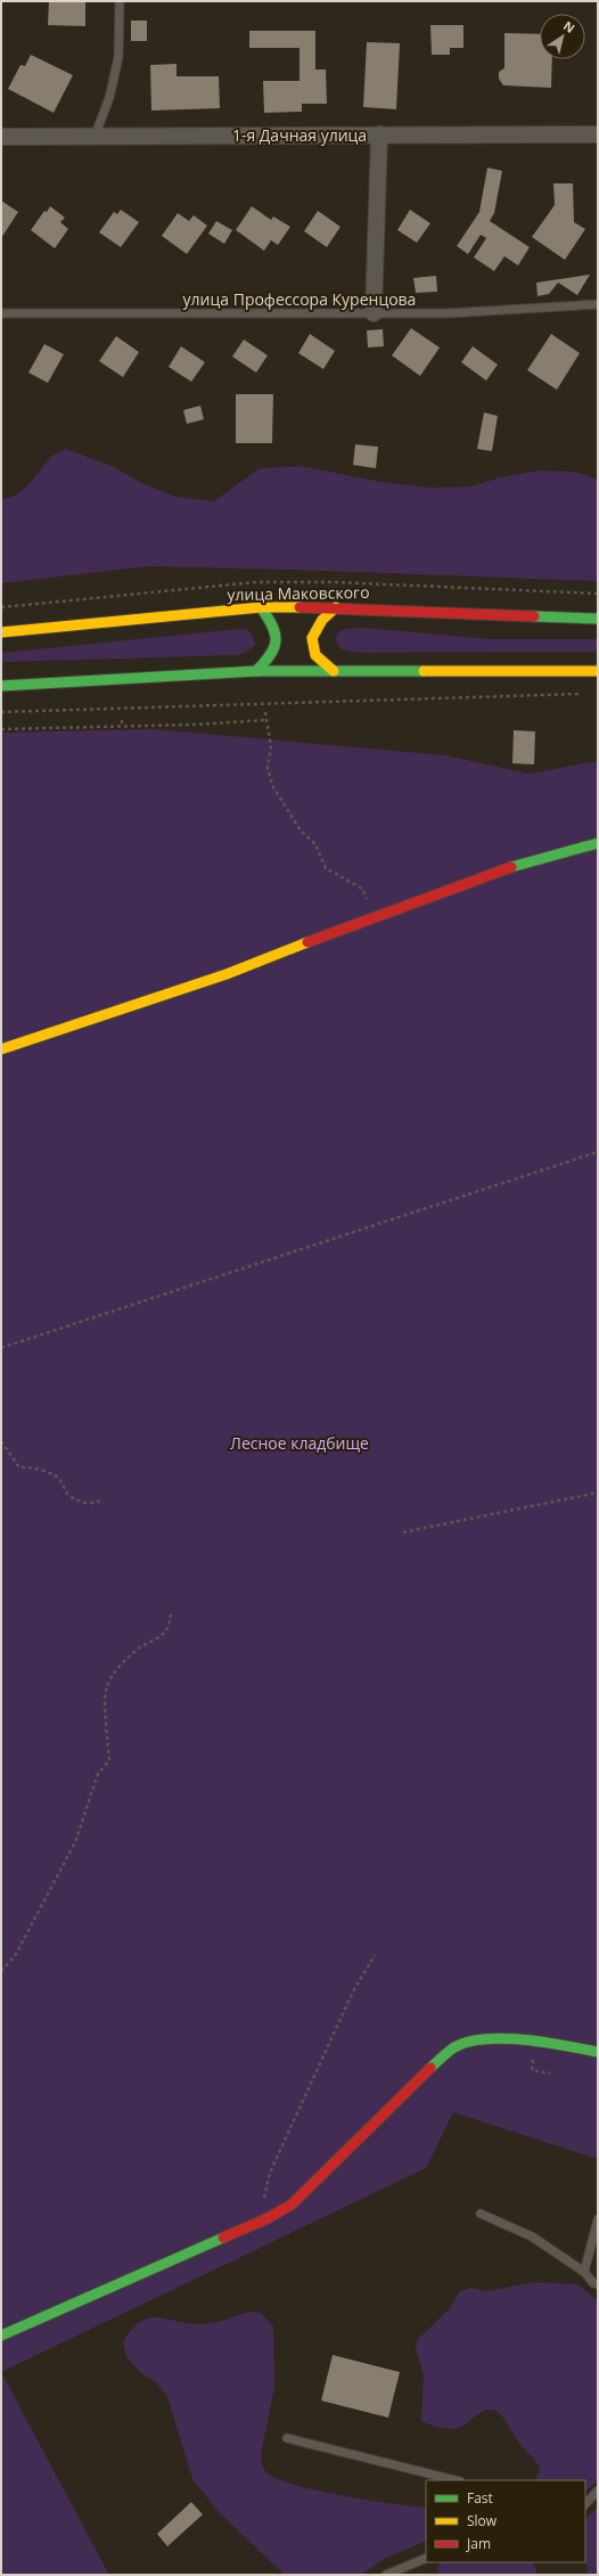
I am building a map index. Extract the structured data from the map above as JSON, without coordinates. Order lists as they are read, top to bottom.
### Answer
{
  "streets": {
    "main road": ["улица Маковского"],
    "street": ["1-я Дачная улица"],
    "lane": ["улица Профессора Куренцова"]
  },
  "parks": ["Лесное кладбище"],
  "legend": ["Fast", "Slow", "Jam"],
  "north": "top right"
}
